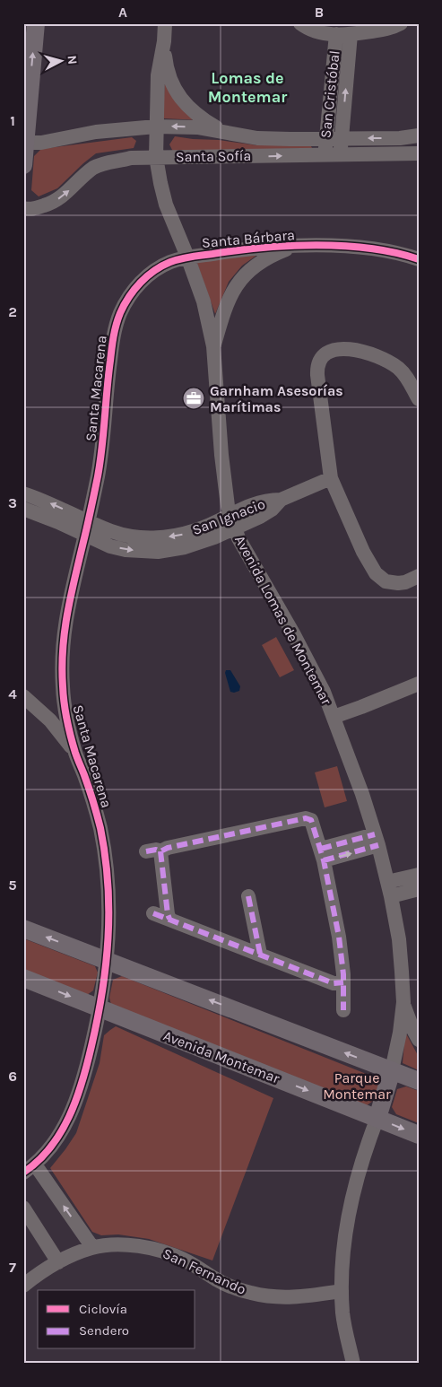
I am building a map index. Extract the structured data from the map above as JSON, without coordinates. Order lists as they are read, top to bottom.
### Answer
{
  "streets": {
    "main road": ["Avenida Lomas de Montemar", "Avenida Montemar"],
    "street": [
      "San Cristóbal",
      "Santa Sofía",
      "Santa Bárbara",
      "Santa Macarena",
      "San Ignacio",
      "San Fernando"
    ]
  },
  "crossings": [
    ["San Cristóbal", "Santa Sofía"],
    ["Santa Sofía", "Avenida Lomas de Montemar"],
    ["Santa Bárbara", "Santa Macarena"],
    ["Santa Bárbara", "Avenida Lomas de Montemar"],
    ["Santa Macarena", "San Ignacio"],
    ["Santa Macarena", "Avenida Lomas de Montemar"],
    ["Santa Macarena", "Avenida Montemar"],
    ["Santa Macarena", "San Fernando"],
    ["San Ignacio", "Avenida Lomas de Montemar"],
    ["Avenida Lomas de Montemar", "Avenida Montemar"],
    ["Avenida Lomas de Montemar", "San Fernando"]
  ],
  "districts": ["Lomas de Montemar"],
  "parks": ["Parque Montemar"],
  "places": {
    "office": ["Garnham Asesorías Marítimas"]
  },
  "legend": ["Ciclovía", "Sendero"],
  "north": "right",
  "grid": {
    "columns": ["A", "B"],
    "rows": [
      "1",
      "2",
      "3",
      "4",
      "5",
      "6",
      "7"
    ]
  }
}
